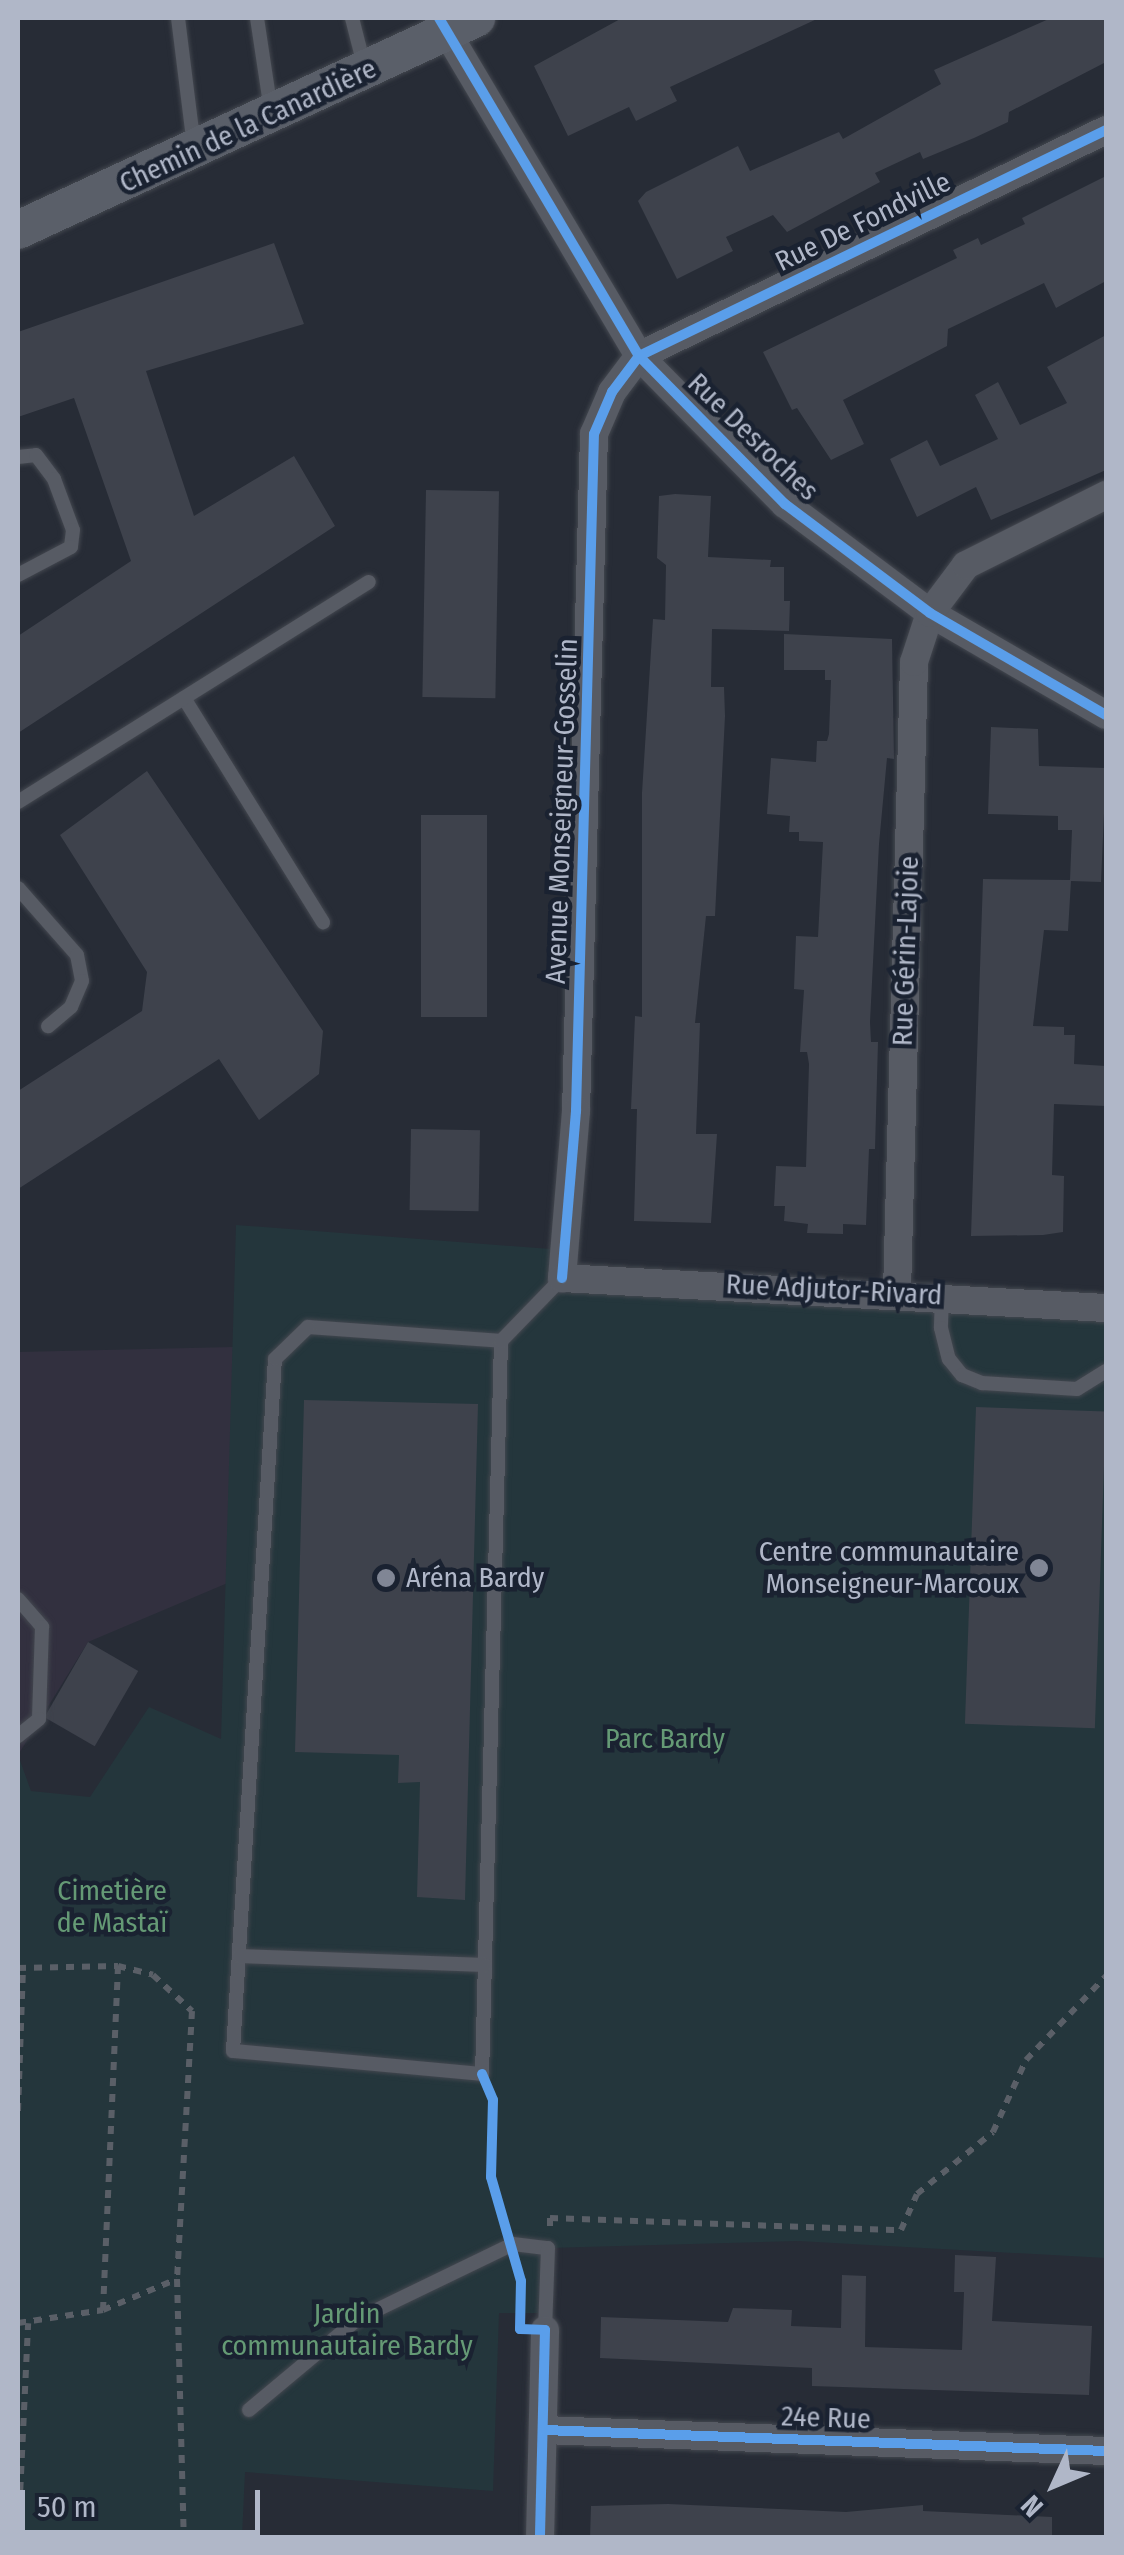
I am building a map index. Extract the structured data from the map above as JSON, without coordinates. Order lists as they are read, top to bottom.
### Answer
{
  "streets": {
    "main road": ["Chemin de la Canardière"],
    "street": [
      "Rue De Fondville",
      "Rue Desroches",
      "Avenue Monseigneur-Gosselin",
      "Rue Gérin-Lajoie",
      "Rue Adjutor-Rivard",
      "24e Rue"
    ]
  },
  "crossings": [
    ["Chemin de la Canardière", "Rue Desroches"],
    ["Rue De Fondville", "Rue Desroches"],
    ["Rue De Fondville", "Avenue Monseigneur-Gosselin"],
    ["Rue Desroches", "Avenue Monseigneur-Gosselin"],
    ["Rue Desroches", "Rue Gérin-Lajoie"],
    ["Avenue Monseigneur-Gosselin", "Rue Adjutor-Rivard"],
    ["Rue Gérin-Lajoie", "Rue Adjutor-Rivard"]
  ],
  "parks": ["Parc Bardy", "Cimetière de Mastaï", "Jardin communautaire Bardy"],
  "places": ["Centre communautaire Monseigneur-Marcoux", "Aréna Bardy"],
  "scale_bar": "50 m",
  "north": "bottom left"
}
